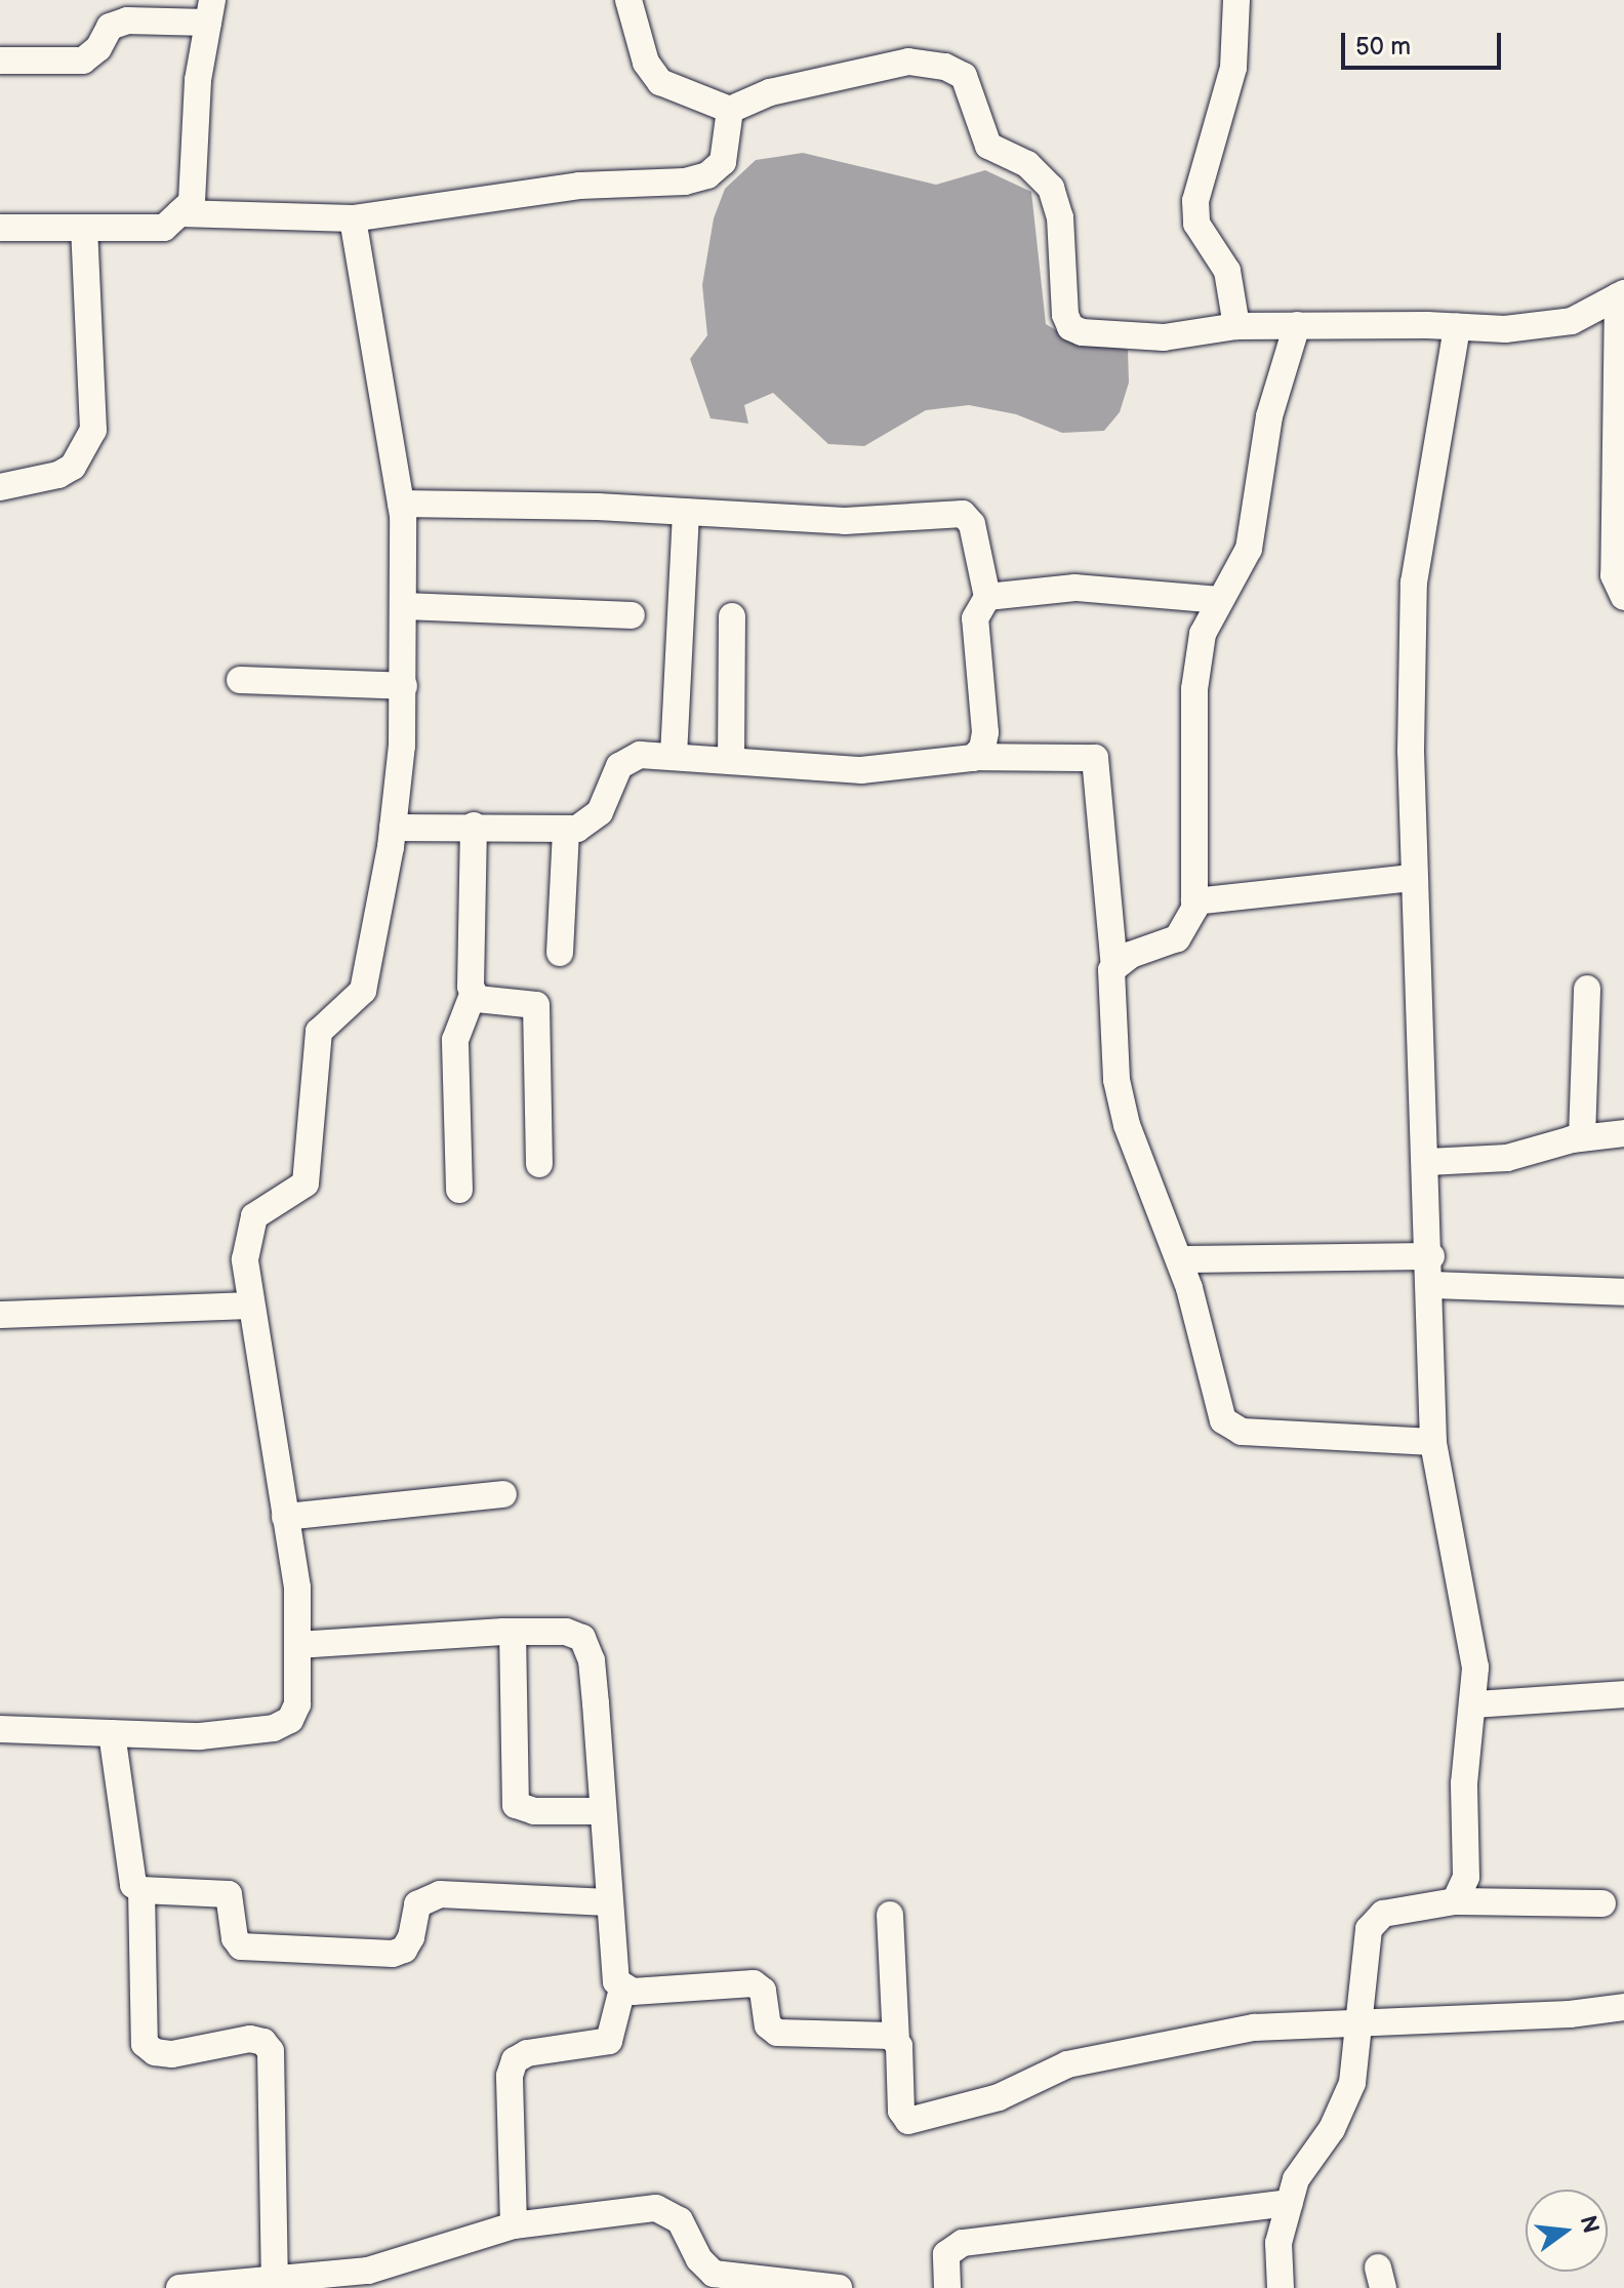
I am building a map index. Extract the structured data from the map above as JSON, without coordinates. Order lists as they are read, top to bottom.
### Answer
{
  "scale_bar": "50 m",
  "north": "right"
}
